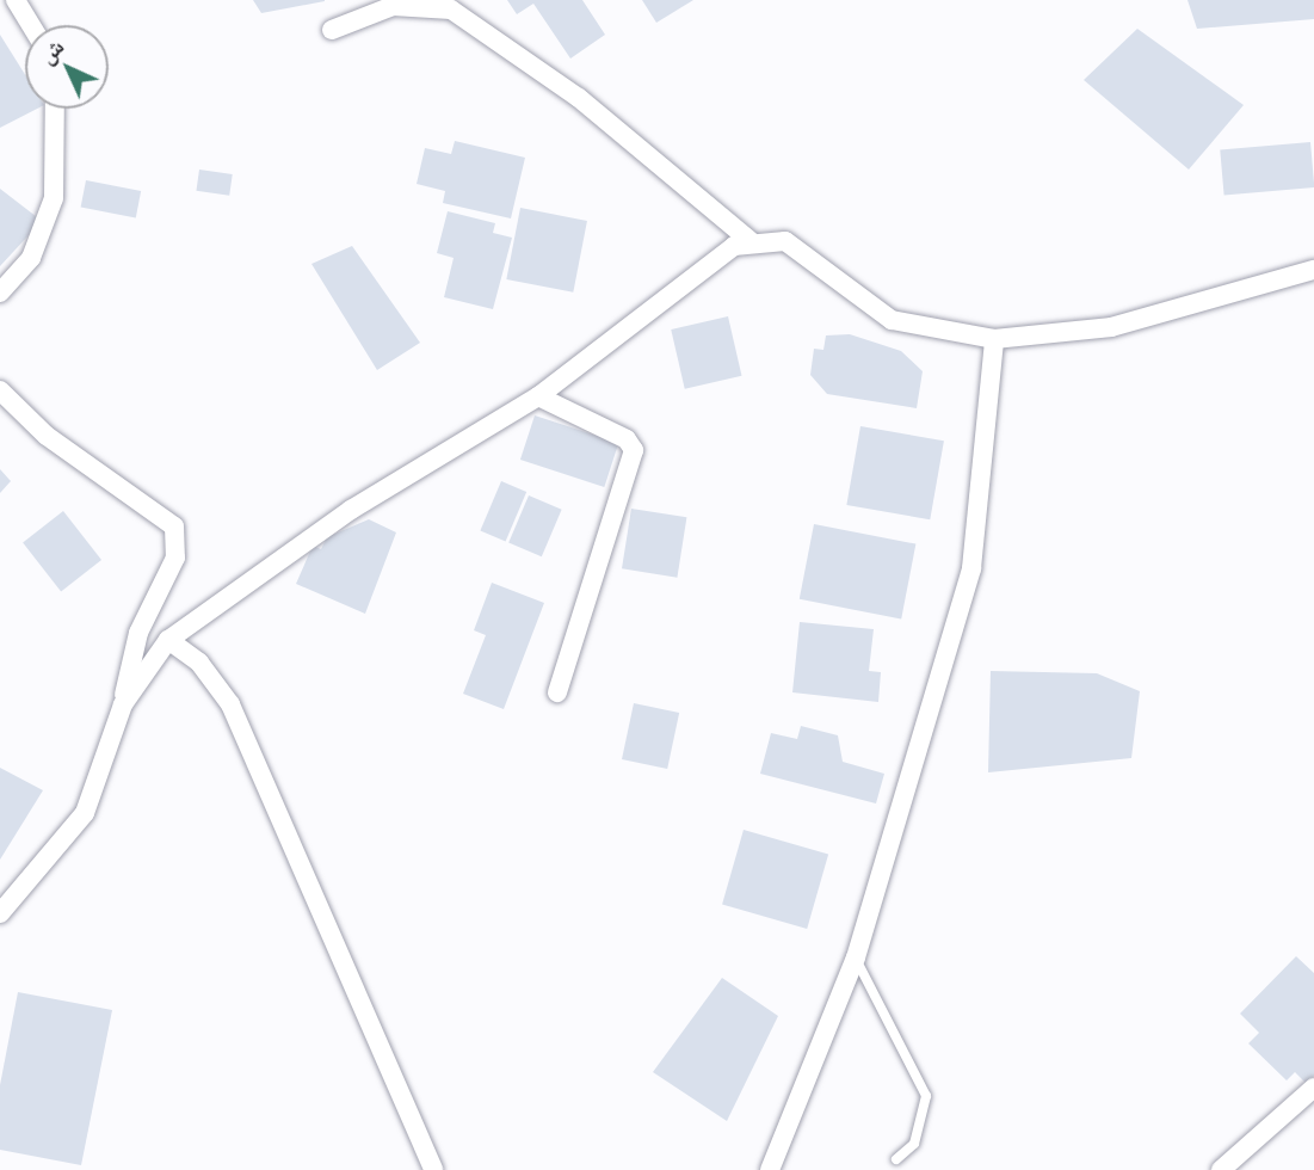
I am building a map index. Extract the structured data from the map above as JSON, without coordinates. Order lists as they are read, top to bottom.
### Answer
{
  "north": "top left"
}
